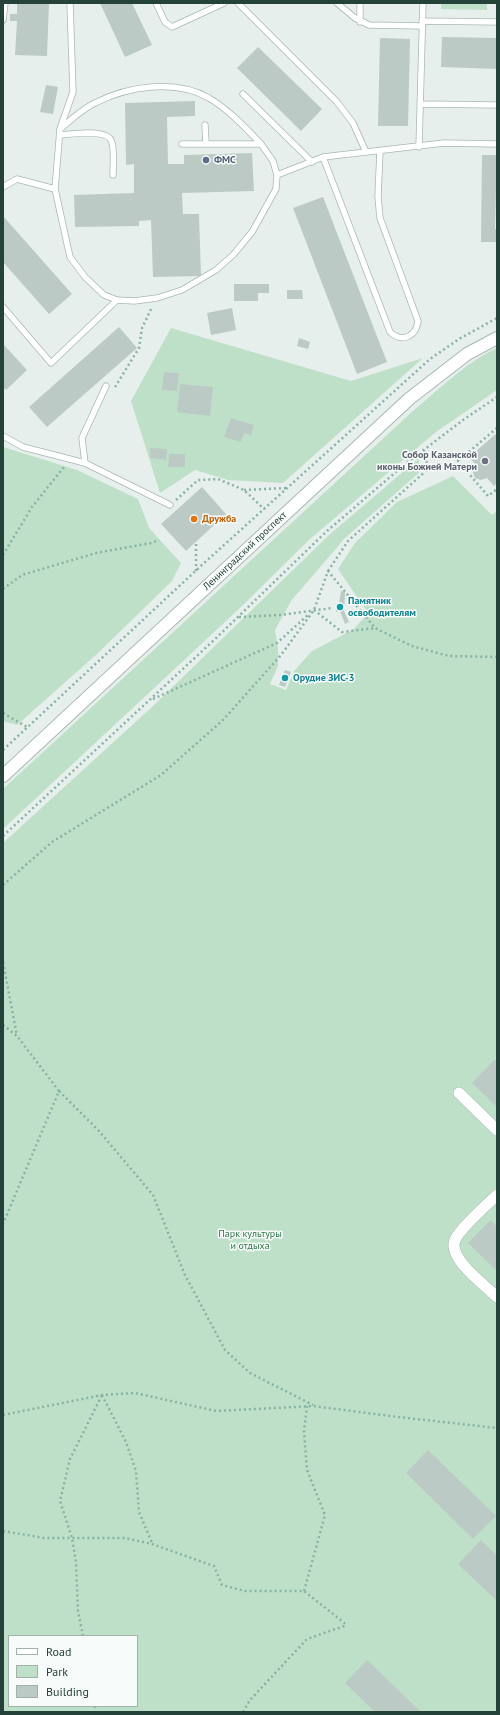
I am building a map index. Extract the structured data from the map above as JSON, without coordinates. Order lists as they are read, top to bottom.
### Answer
{
  "streets": {
    "street": ["Ленинградский проспект"]
  },
  "parks": ["Парк культуры и отдыха"],
  "places": [
    "ФМС",
    "Собор Казанской иконы Божией Матери",
    "Дружба",
    "Памятник освободителям",
    "Орудие ЗИС-3"
  ],
  "legend": ["Road", "Park", "Building"]
}
